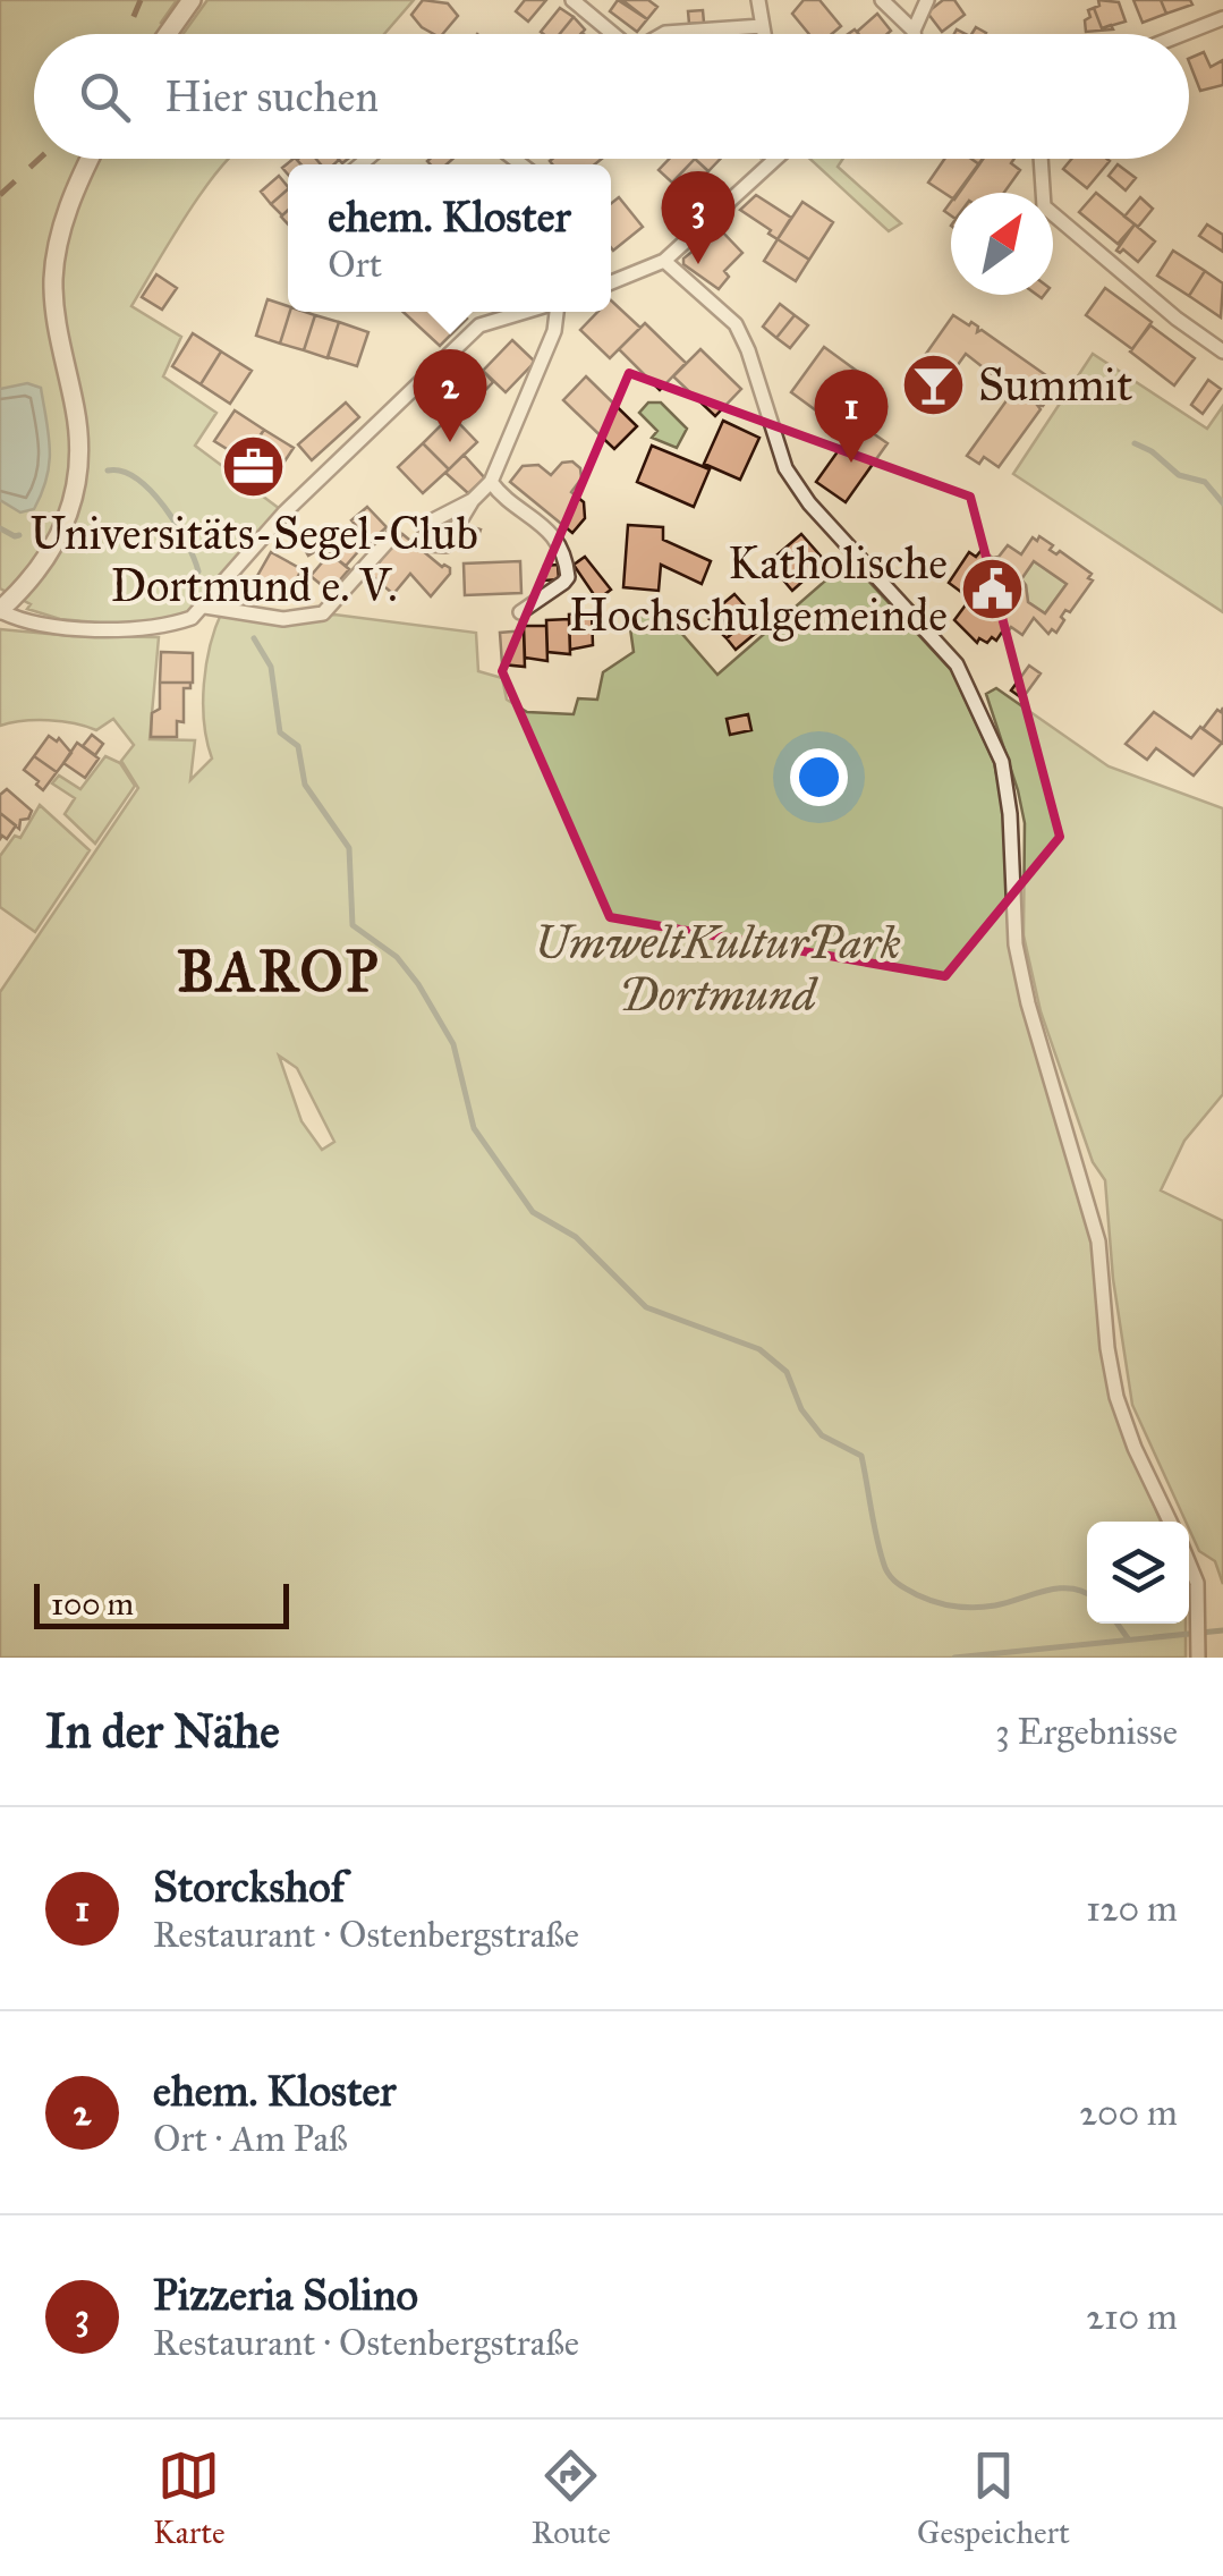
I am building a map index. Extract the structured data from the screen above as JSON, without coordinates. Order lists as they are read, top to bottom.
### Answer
{
  "districts": ["BAROP"],
  "parks": ["UmweltKulturPark Dortmund"],
  "places": {
    "bar": ["Summit"],
    "office": ["Universitäts-Segel-Club Dortmund e. V."],
    "public building": ["Katholische Hochschulgemeinde"]
  },
  "scale_bar": "100 m",
  "north": "top right",
  "page": {
    "search": "Hier suchen",
    "popup": ["ehem. Kloster", "Ort"],
    "pins": ["3", "2", "1"],
    "scale": "100 m",
    "heading": ["In der Nähe", "3 Ergebnisse"],
    "list": [
      {
        "mark": "1",
        "name": "Storckshof",
        "note": "Restaurant · Ostenbergstraße",
        "value": "120 m"
      },
      {
        "mark": "2",
        "name": "ehem. Kloster",
        "note": "Ort · Am Paß",
        "value": "200 m"
      },
      {
        "mark": "3",
        "name": "Pizzeria Solino",
        "note": "Restaurant · Ostenbergstraße",
        "value": "210 m"
      }
    ],
    "nav": ["Karte", "Route", "Gespeichert"]
  }
}
